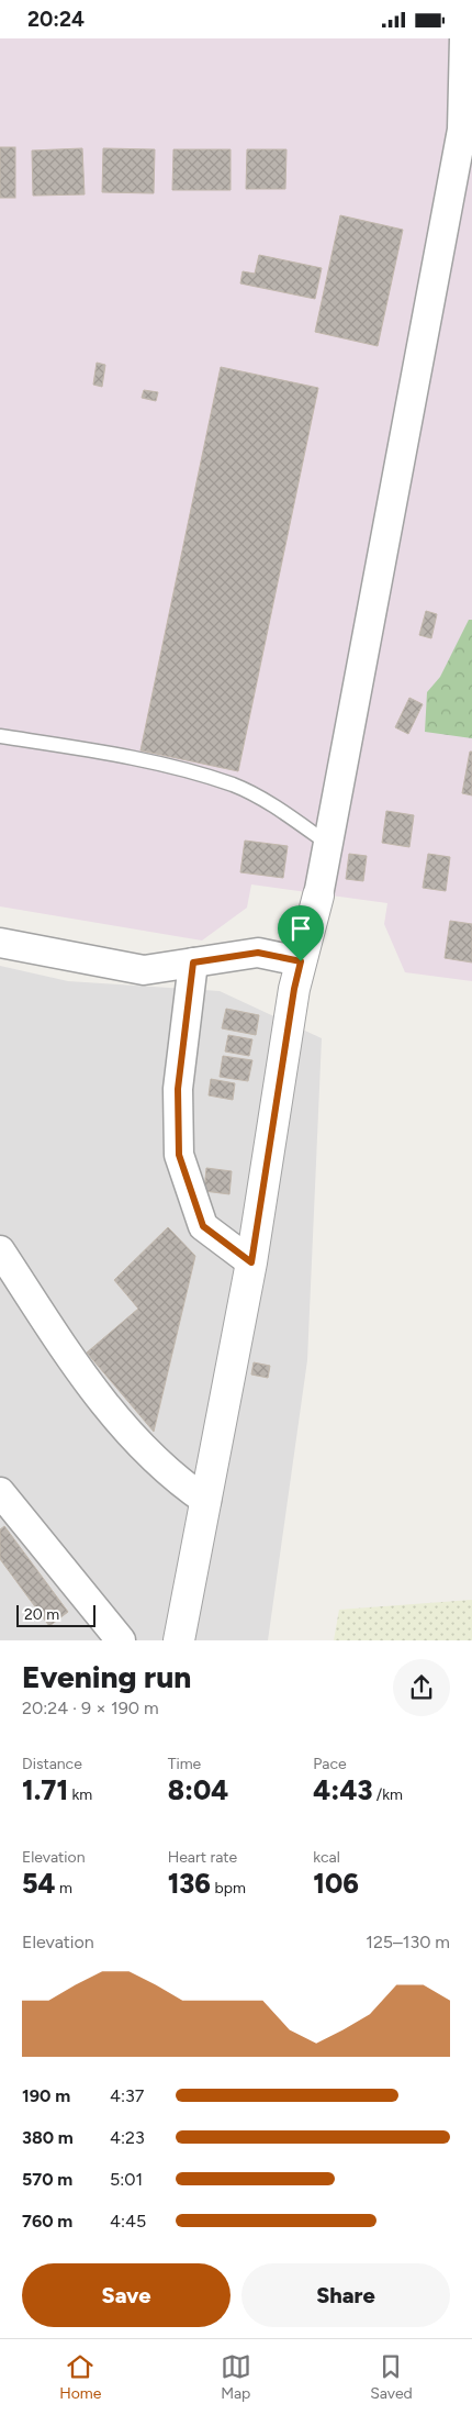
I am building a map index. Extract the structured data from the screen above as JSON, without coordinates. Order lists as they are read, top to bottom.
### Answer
{
  "scale_bar": "20 m",
  "page": {
    "status": "20:24",
    "scale": "20 m",
    "heading": ["Evening run", "20:24 · 9 × 190 m"],
    "stats": [
      ["Distance", "1.71 km"],
      ["Time", "8:04"],
      ["Pace", "4:43 /km"],
      ["Elevation", "54 m"],
      ["Heart rate", "136 bpm"],
      ["kcal", "106"]
    ],
    "chart": ["Elevation", "125–130 m"],
    "list": [
      {
        "name": "190 m",
        "note": "4:37"
      },
      {
        "name": "380 m",
        "note": "4:23"
      },
      {
        "name": "570 m",
        "note": "5:01"
      },
      {
        "name": "760 m",
        "note": "4:45"
      }
    ],
    "buttons": ["Save", "Share"],
    "tabs": ["Home", "Map", "Saved"]
  }
}
